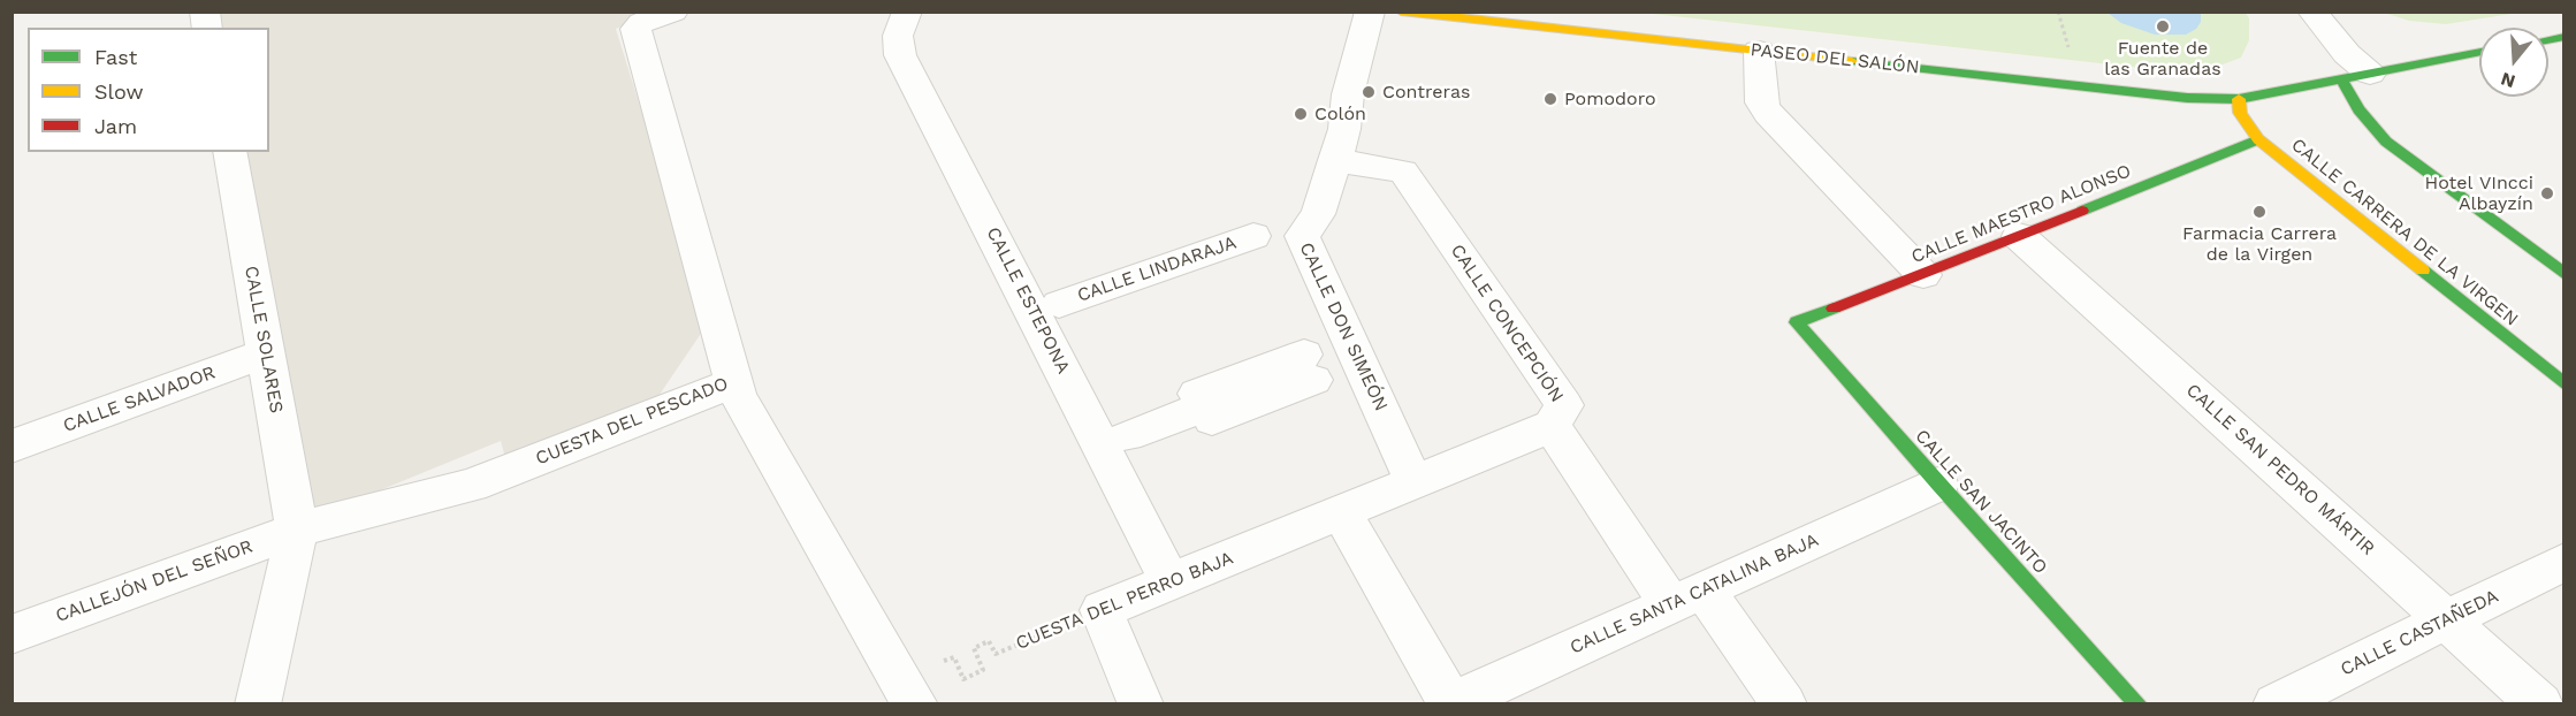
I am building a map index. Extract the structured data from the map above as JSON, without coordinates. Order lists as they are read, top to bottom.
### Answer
{
  "streets": {
    "main road": [
      "PASEO DEL SALÓN",
      "CALLE MAESTRO ALONSO",
      "CALLE CARRERA DE LA VIRGEN",
      "CALLE SAN JACINTO"
    ],
    "street": [
      "CALLE LINDARAJA",
      "CALLE ESTEPONA",
      "CALLE CONCEPCIÓN",
      "CALLE DON SIMEÓN",
      "CALLE SOLARES",
      "CALLE SALVADOR",
      "CUESTA DEL PESCADO",
      "CALLE SAN PEDRO MÁRTIR",
      "CALLEJÓN DEL SEÑOR",
      "CALLE SANTA CATALINA BAJA",
      "CUESTA DEL PERRO BAJA",
      "CALLE CASTAÑEDA"
    ]
  },
  "crossings": [
    ["PASEO DEL SALÓN", "CALLE CARRERA DE LA VIRGEN"],
    ["CALLE MAESTRO ALONSO", "CALLE CARRERA DE LA VIRGEN"],
    ["CALLE MAESTRO ALONSO", "CALLE SAN PEDRO MÁRTIR"],
    ["CALLE MAESTRO ALONSO", "CALLE SAN JACINTO"],
    ["CALLE ESTEPONA", "CUESTA DEL PERRO BAJA"],
    ["CALLE CONCEPCIÓN", "CALLE DON SIMEÓN"],
    ["CALLE CONCEPCIÓN", "CALLE SANTA CATALINA BAJA"],
    ["CALLE CONCEPCIÓN", "CUESTA DEL PERRO BAJA"],
    ["CALLE DON SIMEÓN", "CUESTA DEL PERRO BAJA"],
    ["CALLE SOLARES", "CALLE SALVADOR"],
    ["CALLE SOLARES", "CUESTA DEL PESCADO"],
    ["CALLE SOLARES", "CALLEJÓN DEL SEÑOR"],
    ["CUESTA DEL PESCADO", "CALLEJÓN DEL SEÑOR"],
    ["CALLE SAN PEDRO MÁRTIR", "CALLE CASTAÑEDA"],
    ["CALLE SAN JACINTO", "CALLE SANTA CATALINA BAJA"]
  ],
  "places": [
    "Fuente de las Granadas",
    "Contreras",
    "Pomodoro",
    "Colón",
    "Hotel VIncci Albayzín",
    "Farmacia Carrera de la Virgen"
  ],
  "legend": ["Fast", "Slow", "Jam"],
  "north": "bottom"
}
